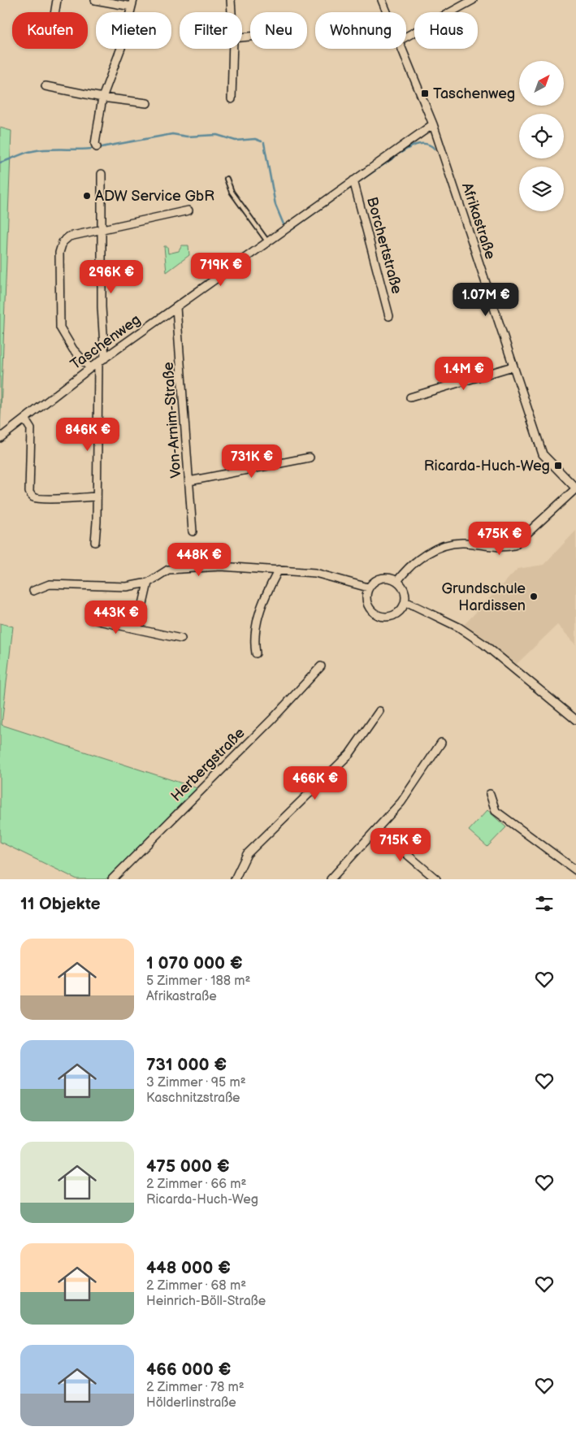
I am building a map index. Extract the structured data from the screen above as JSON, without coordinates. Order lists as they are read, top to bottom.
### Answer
{
  "streets": {
    "street": [
      "Afrikastraße",
      "Borchertstraße",
      "Taschenweg",
      "Von-Arnim-Straße",
      "Herbergstraße"
    ]
  },
  "crossings": [
    ["Afrikastraße", "Taschenweg"],
    ["Borchertstraße", "Taschenweg"],
    ["Taschenweg", "Von-Arnim-Straße"]
  ],
  "places": {
    "transit": ["Taschenweg", "Ricarda-Huch-Weg"],
    "other": ["ADW Service GbR", "Grundschule Hardissen"]
  },
  "north": "top right",
  "page": {
    "chip": [
      "Kaufen",
      "Mieten",
      "Filter",
      "Neu",
      "Wohnung",
      "Haus"
    ],
    "price": [
      "719K €",
      "296K €",
      "1.07M €",
      "1.4M €",
      "846K €",
      "731K €",
      "475K €",
      "448K €",
      "443K €",
      "466K €",
      "715K €"
    ],
    "heading": "11 Objekte",
    "list": [
      {
        "name": "1 070 000 €",
        "note": "5 Zimmer · 188 m² · Afrikastraße"
      },
      {
        "name": "731 000 €",
        "note": "3 Zimmer · 95 m² · Kaschnitzstraße"
      },
      {
        "name": "475 000 €",
        "note": "2 Zimmer · 66 m² · Ricarda-Huch-Weg"
      },
      {
        "name": "448 000 €",
        "note": "2 Zimmer · 68 m² · Heinrich-Böll-Straße"
      },
      {
        "name": "466 000 €",
        "note": "2 Zimmer · 78 m² · Hölderlinstraße"
      }
    ]
  }
}
